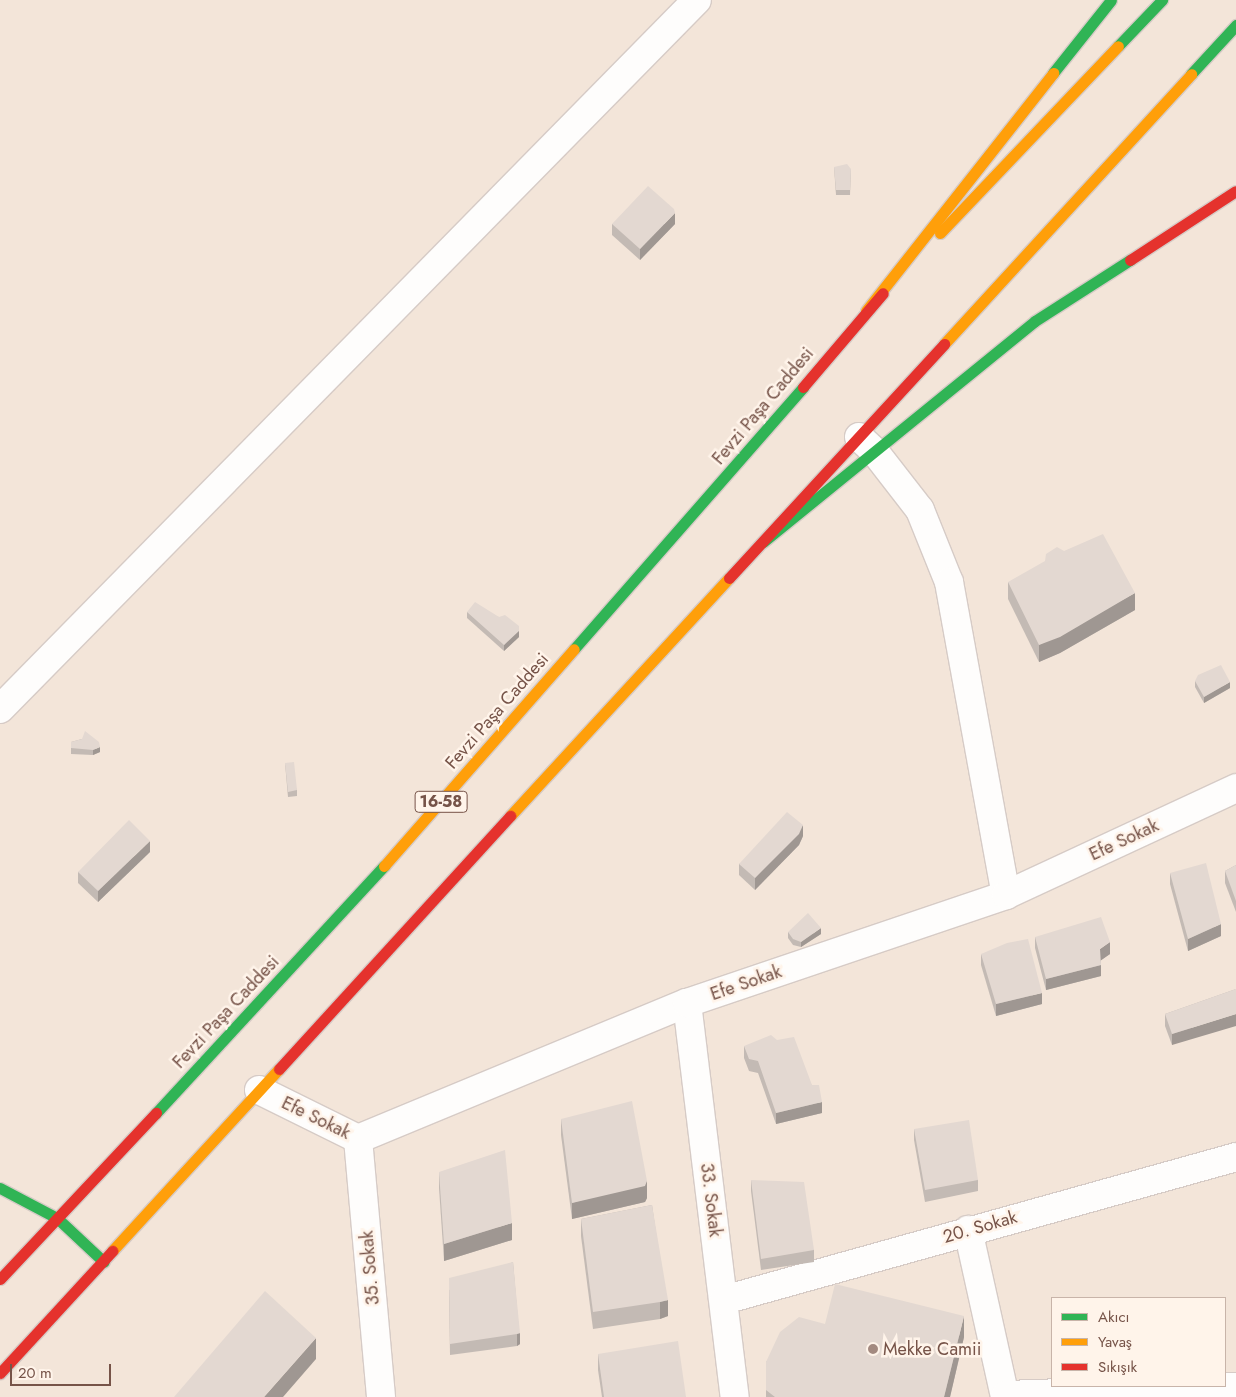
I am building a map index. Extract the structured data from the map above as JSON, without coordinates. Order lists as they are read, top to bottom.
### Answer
{
  "streets": {
    "main road": ["Fevzi Paşa Caddesi", "16-58"],
    "street": [
      "Efe Sokak",
      "33. Sokak",
      "20. Sokak",
      "35. Sokak"
    ]
  },
  "crossings": [
    ["Efe Sokak", "33. Sokak"],
    ["Efe Sokak", "35. Sokak"],
    ["33. Sokak", "20. Sokak"]
  ],
  "places": ["Mekke Camii"],
  "legend": ["Akıcı", "Yavaş", "Sıkışık"],
  "scale_bar": "20 m"
}
